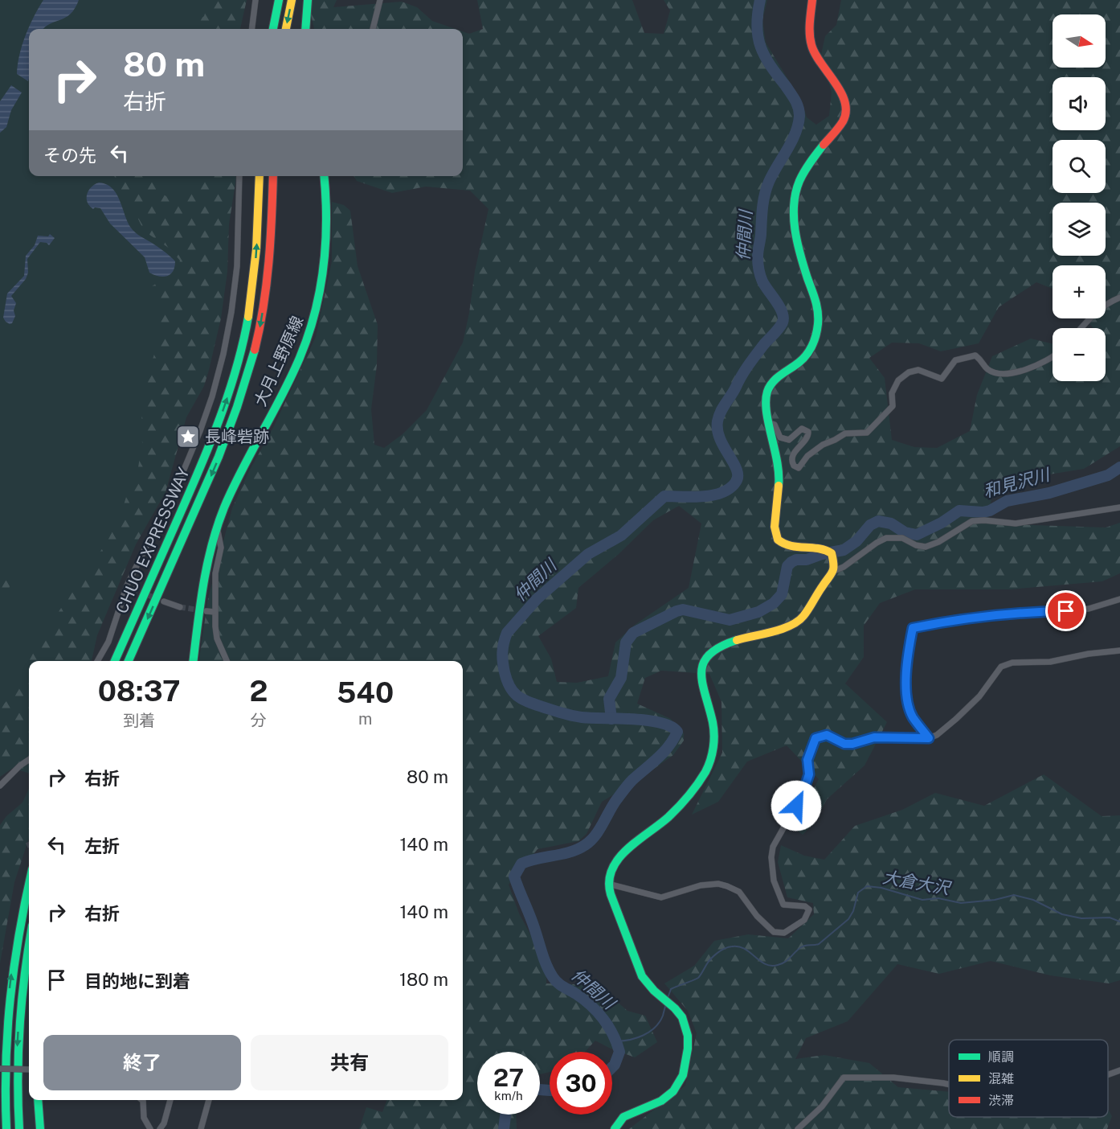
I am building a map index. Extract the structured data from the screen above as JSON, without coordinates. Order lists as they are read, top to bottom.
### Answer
{
  "streets": {
    "main road": ["大月上野原線", "CHUO EXPRESSWAY"]
  },
  "water": ["仲間川", "和見沢川", "大倉大沢"],
  "places": {
    "place": ["長峰砦跡"]
  },
  "legend": ["順調", "混雑", "渋滞"],
  "north": "right",
  "page": {
    "map_buttons": ["+", "−"],
    "turn": ["80 m", "右折"],
    "then": "その先",
    "eta": [
      "08:37",
      "到着",
      "2",
      "分",
      "540",
      "m"
    ],
    "list": [
      {
        "name": "右折",
        "value": "80 m"
      },
      {
        "name": "左折",
        "value": "140 m"
      },
      {
        "name": "右折",
        "value": "140 m"
      },
      {
        "name": "目的地に到着",
        "value": "180 m"
      }
    ],
    "buttons": ["終了", "共有"],
    "speed": "27 km/h",
    "limit": "30"
  }
}
